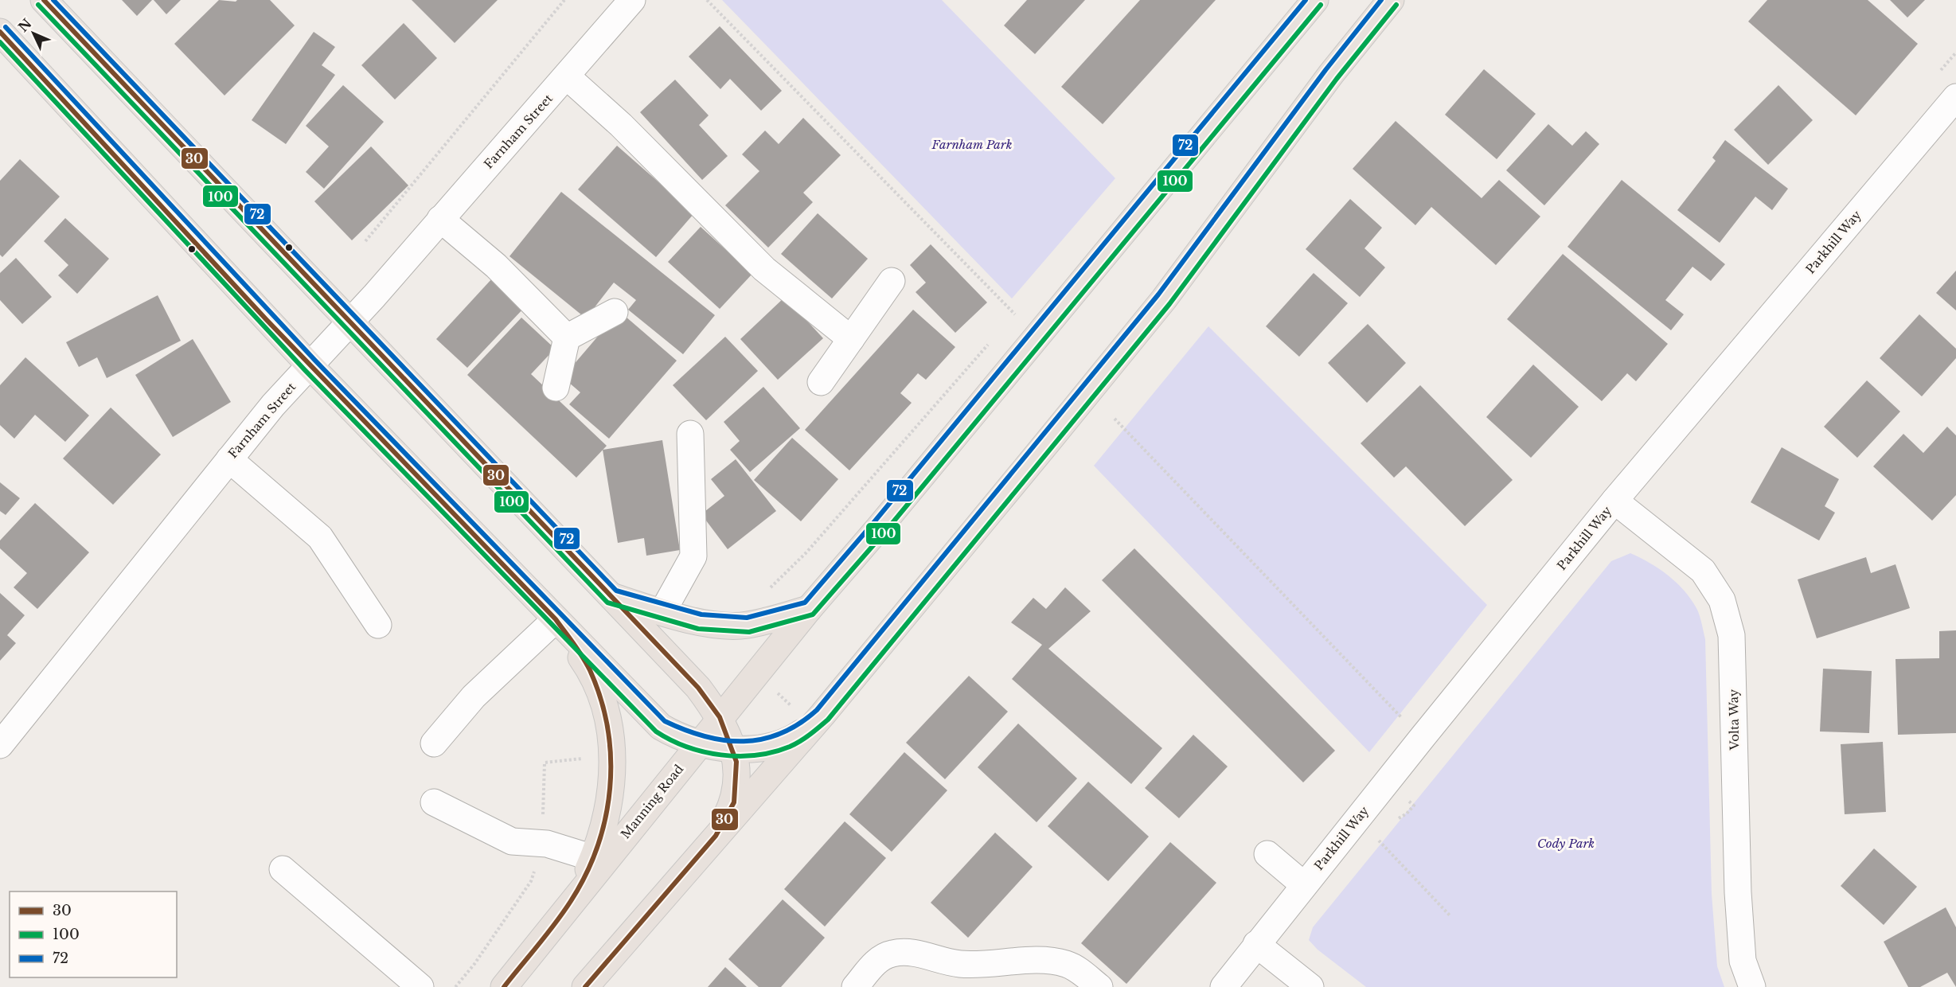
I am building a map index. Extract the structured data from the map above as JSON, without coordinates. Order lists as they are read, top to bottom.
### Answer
{
  "streets": {
    "main road": ["Manning Road"],
    "street": ["Farnham Street", "Parkhill Way", "Volta Way"]
  },
  "crossings": [
    ["Parkhill Way", "Volta Way"]
  ],
  "parks": ["Farnham Park", "Cody Park"],
  "lines": ["transit line 30", "transit line 72", "transit line 100"],
  "legend": ["30", "100", "72"],
  "north": "top left"
}
